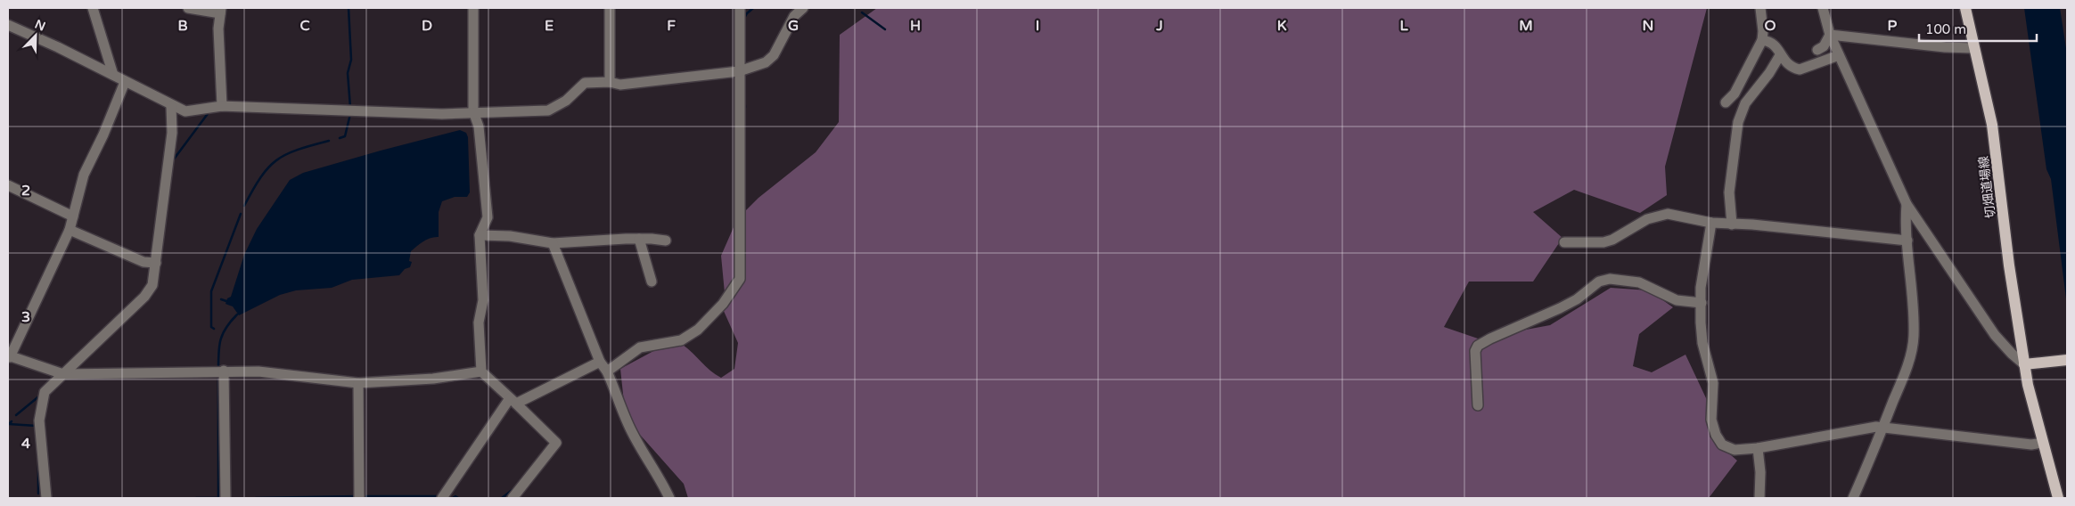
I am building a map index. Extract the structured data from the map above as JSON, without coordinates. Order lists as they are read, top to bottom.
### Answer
{
  "streets": {
    "main road": ["切畑道場線"]
  },
  "scale_bar": "100 m",
  "north": "top right",
  "grid": {
    "columns": [
      "B",
      "C",
      "D",
      "E",
      "F",
      "G",
      "H",
      "I",
      "J",
      "K",
      "L",
      "M",
      "N",
      "O",
      "P"
    ],
    "rows": ["2", "3", "4"]
  }
}
